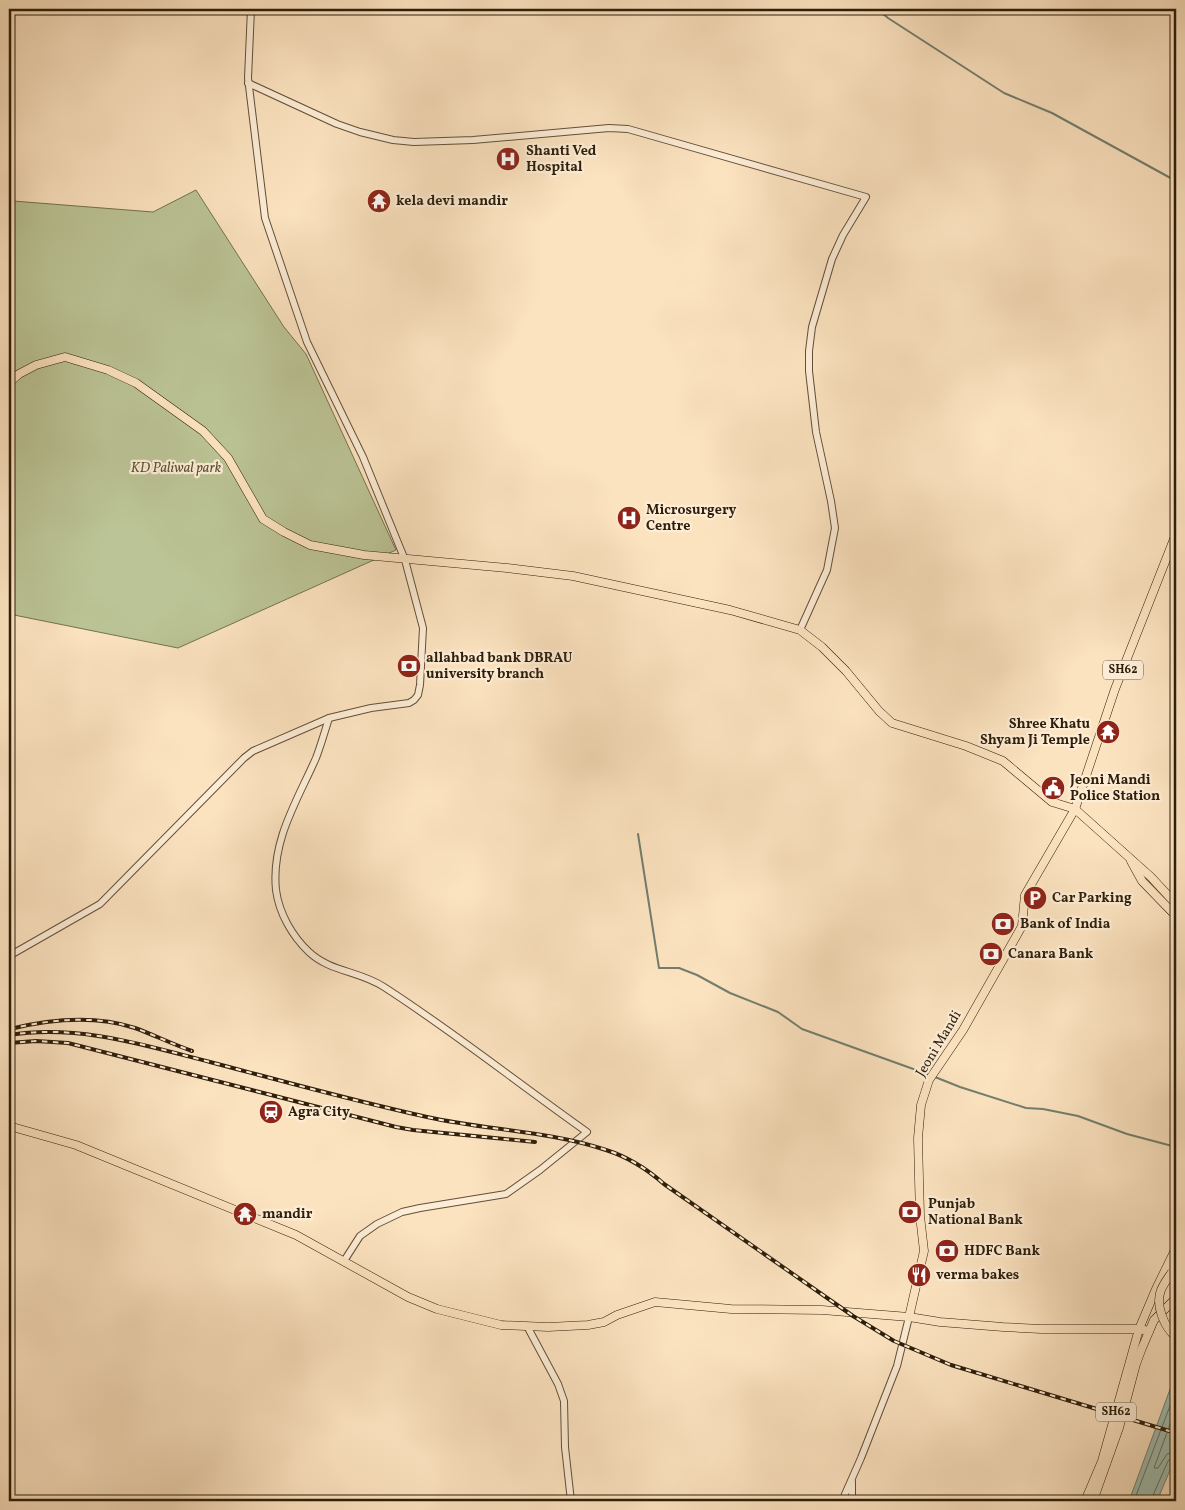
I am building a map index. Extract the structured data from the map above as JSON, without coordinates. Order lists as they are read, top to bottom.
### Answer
{
  "streets": {
    "main road": ["SH62", "Jeoni Mandi"]
  },
  "crossings": [
    ["SH62", "Jeoni Mandi"]
  ],
  "parks": ["KD Paliwal park"],
  "places": {
    "hospital": ["Shanti Ved Hospital", "Microsurgery Centre"],
    "temple": ["kela devi mandir", "Shree Khatu Shyam Ji Temple", "mandir"],
    "bank": [
      "allahbad bank DBRAU university branch",
      "Bank of India",
      "Canara Bank",
      "Punjab National Bank",
      "HDFC Bank"
    ],
    "public building": ["Jeoni Mandi Police Station"],
    "parking": ["Car Parking"],
    "station": ["Agra City"],
    "restaurant": ["verma bakes"]
  }
}
